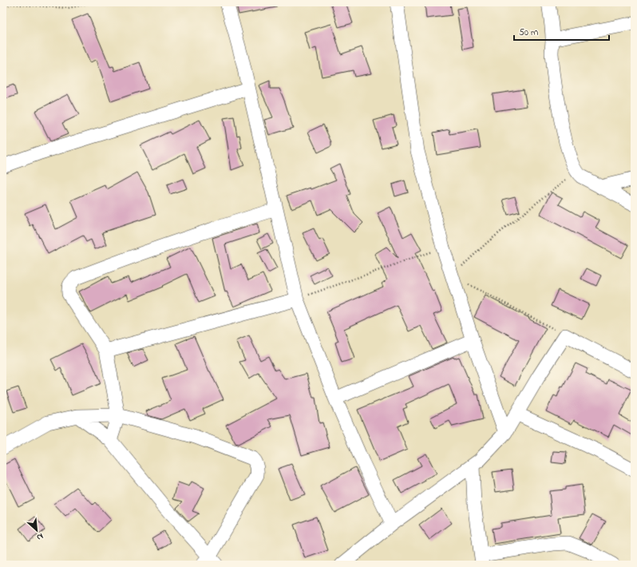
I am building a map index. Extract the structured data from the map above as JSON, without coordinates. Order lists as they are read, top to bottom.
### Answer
{
  "scale_bar": "50 m",
  "north": "bottom right"
}
